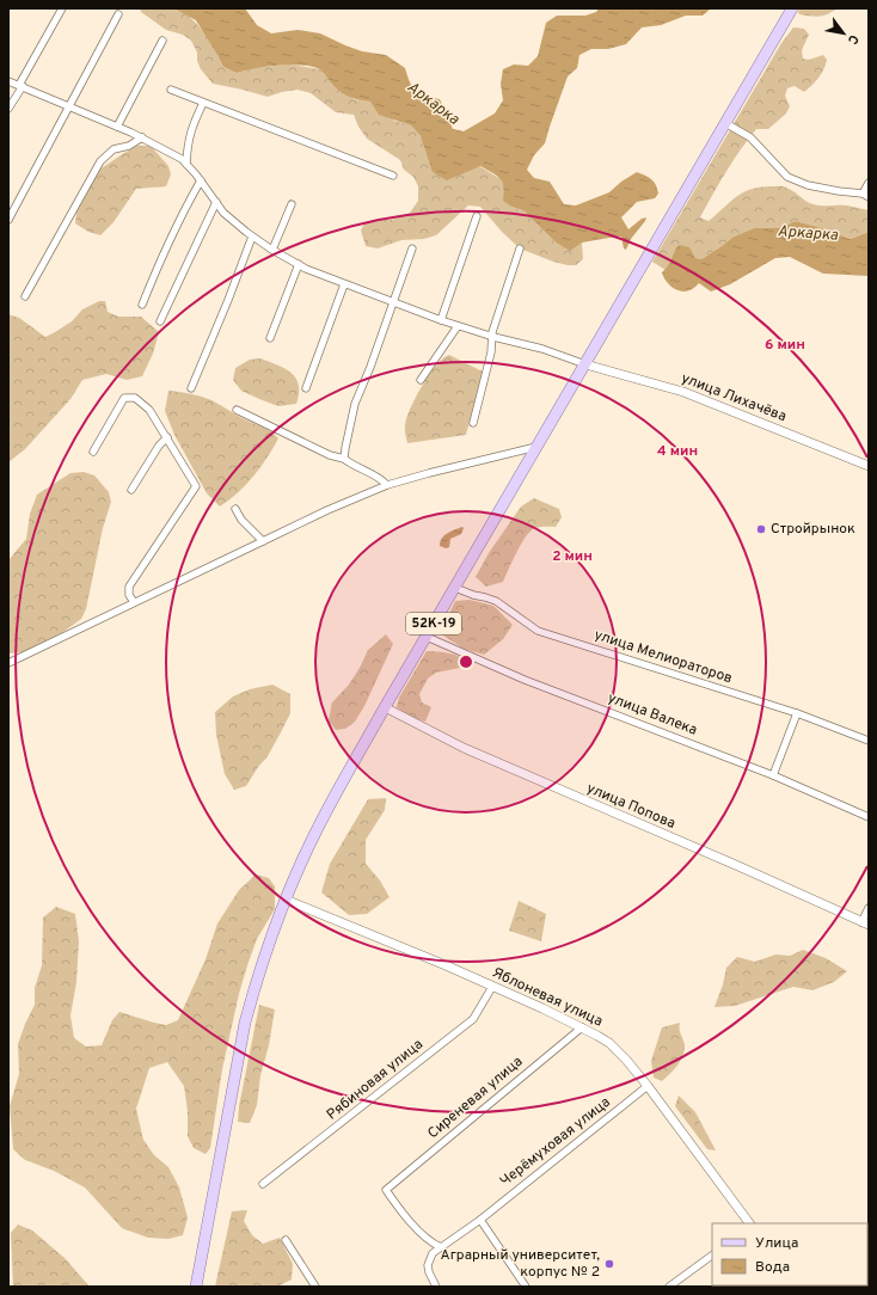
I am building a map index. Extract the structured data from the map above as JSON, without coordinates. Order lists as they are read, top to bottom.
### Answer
{
  "streets": {
    "main road": ["52К-19"],
    "street": [
      "улица Лихачёва",
      "улица Мелиораторов",
      "улица Валека",
      "улица Попова",
      "Яблоневая улица",
      "Рябиновая улица",
      "Сиреневая улица",
      "Черёмуховая улица"
    ]
  },
  "crossings": [
    ["улица Лихачёва", "52К-19"],
    ["52К-19", "улица Мелиораторов"],
    ["52К-19", "улица Валека"],
    ["52К-19", "улица Попова"],
    ["52К-19", "Яблоневая улица"],
    ["Яблоневая улица", "Рябиновая улица"],
    ["Яблоневая улица", "Сиреневая улица"],
    ["Яблоневая улица", "Черёмуховая улица"],
    ["Сиреневая улица", "Черёмуховая улица"]
  ],
  "water": ["Аркарка"],
  "places": ["Стройрынок", "Аграрный университет, корпус № 2"],
  "legend": ["Улица", "Вода"],
  "north": "bottom right",
  "rings": ["6 мин", "4 мин", "2 мин"]
}
